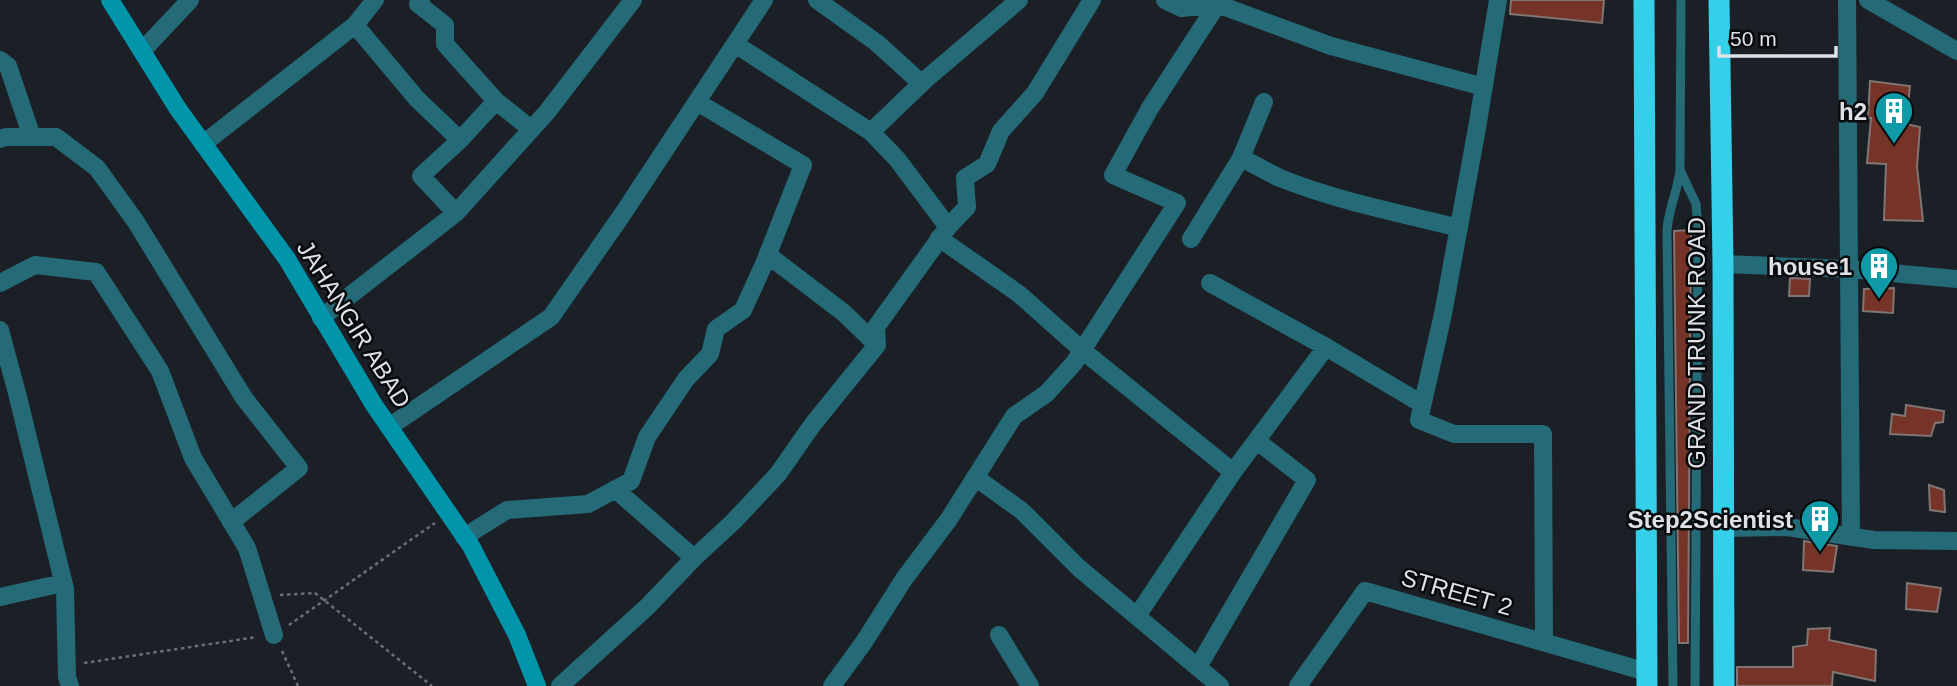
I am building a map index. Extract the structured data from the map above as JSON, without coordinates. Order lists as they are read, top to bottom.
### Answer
{
  "streets": {
    "highway": ["GRAND TRUNK ROAD"],
    "street": ["JAHANGIR ABAD", "STREET 2"]
  },
  "crossings": [
    ["GRAND TRUNK ROAD", "STREET 2"]
  ],
  "places": {
    "building": ["h2", "house1", "Step2Scientist"]
  },
  "scale_bar": "50 m"
}
